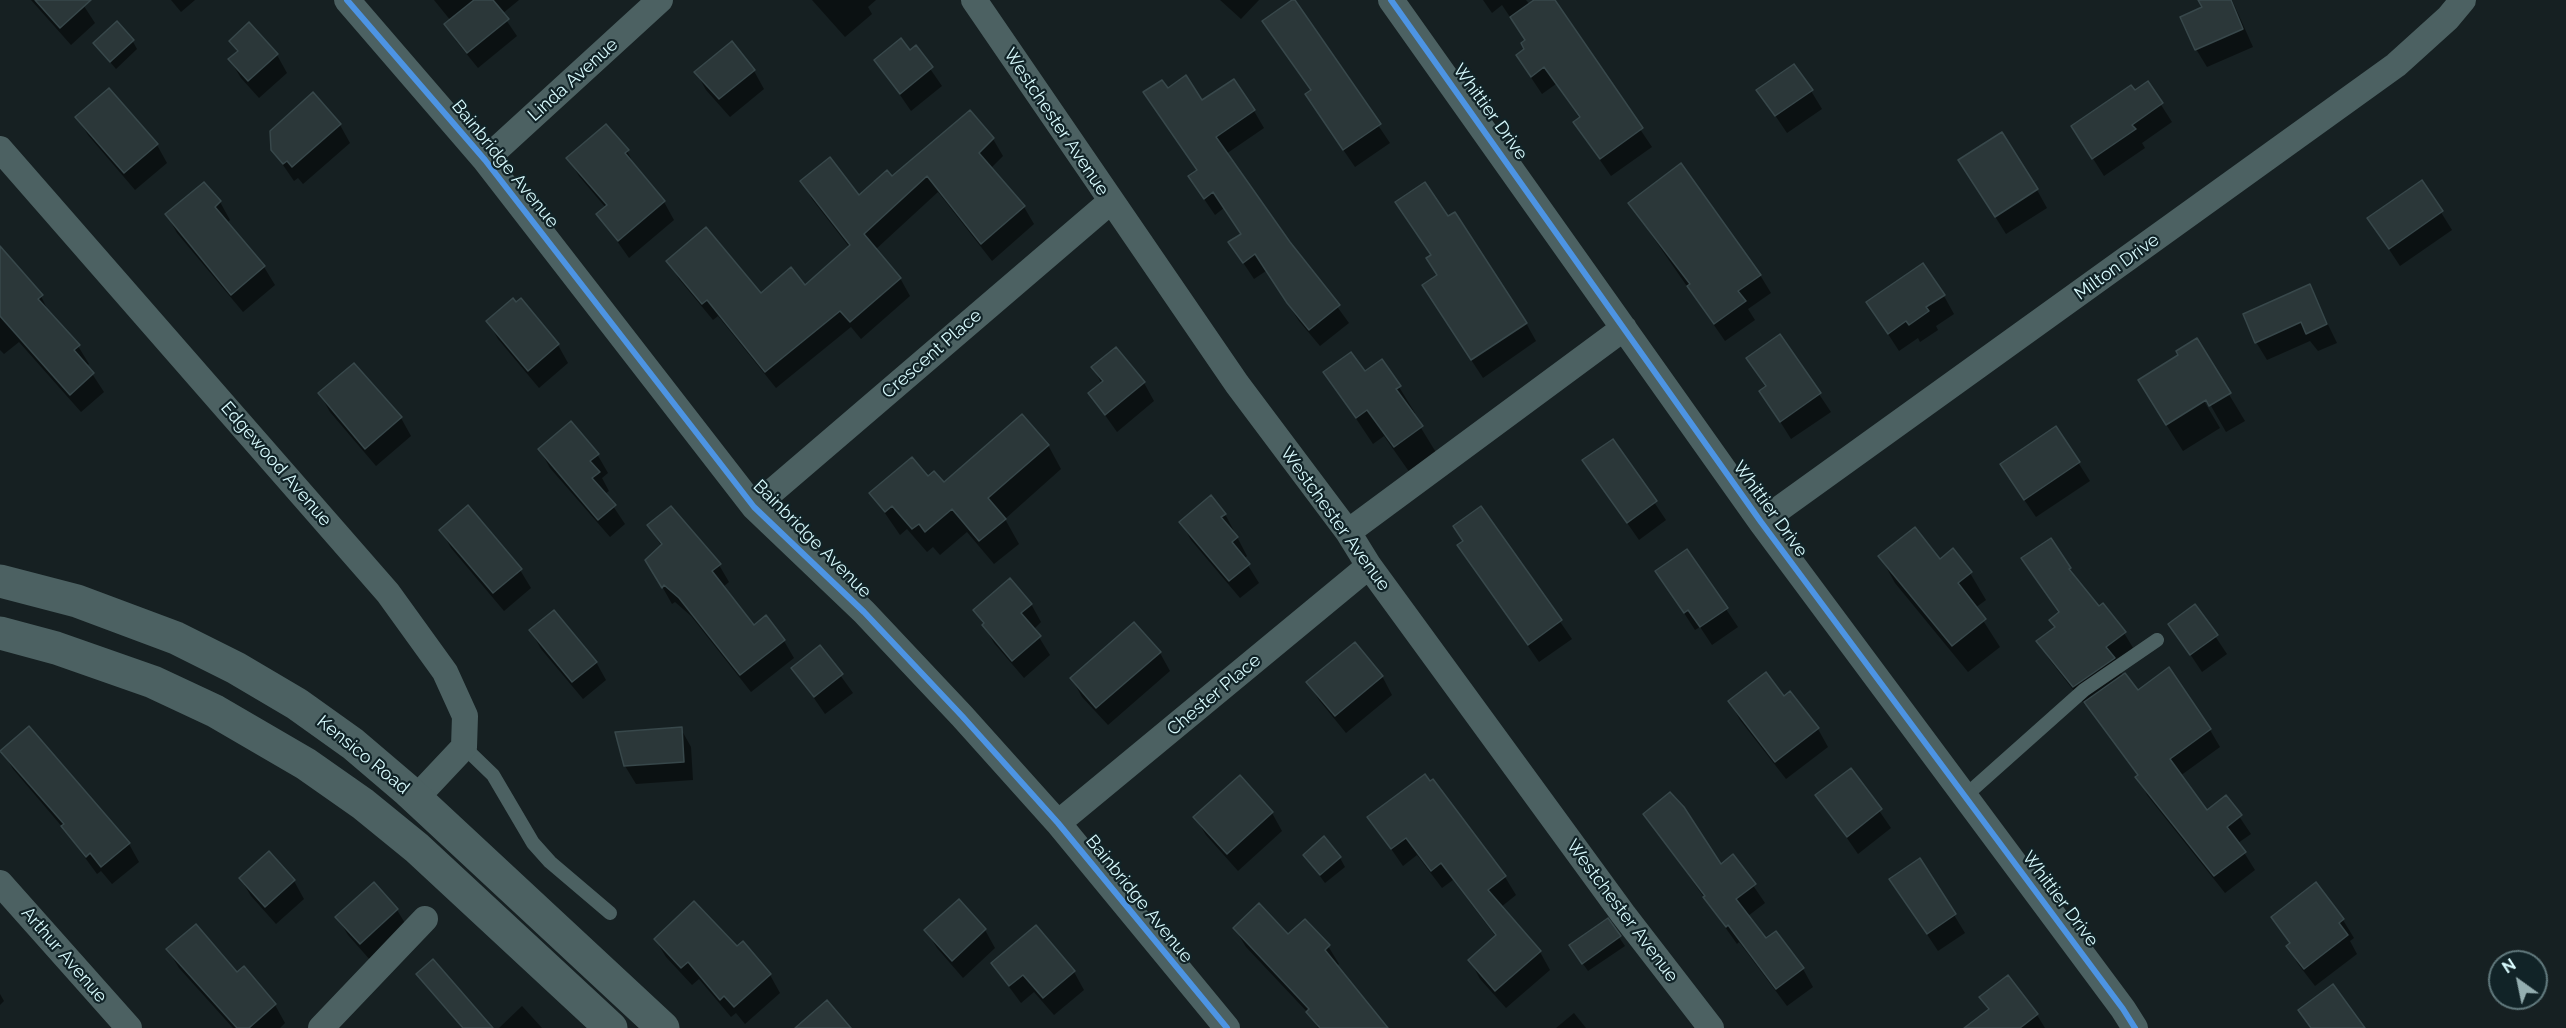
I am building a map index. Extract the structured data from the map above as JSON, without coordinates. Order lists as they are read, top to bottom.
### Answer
{
  "streets": {
    "street": [
      "Linda Avenue",
      "Whittier Drive",
      "Westchester Avenue",
      "Bainbridge Avenue",
      "Milton Drive",
      "Crescent Place",
      "Edgewood Avenue",
      "Chester Place",
      "Kensico Road",
      "Arthur Avenue"
    ]
  },
  "crossings": [
    ["Linda Avenue", "Bainbridge Avenue"],
    ["Whittier Drive", "Milton Drive"],
    ["Westchester Avenue", "Crescent Place"],
    ["Westchester Avenue", "Chester Place"],
    ["Bainbridge Avenue", "Crescent Place"],
    ["Bainbridge Avenue", "Chester Place"]
  ],
  "north": "top left"
}
